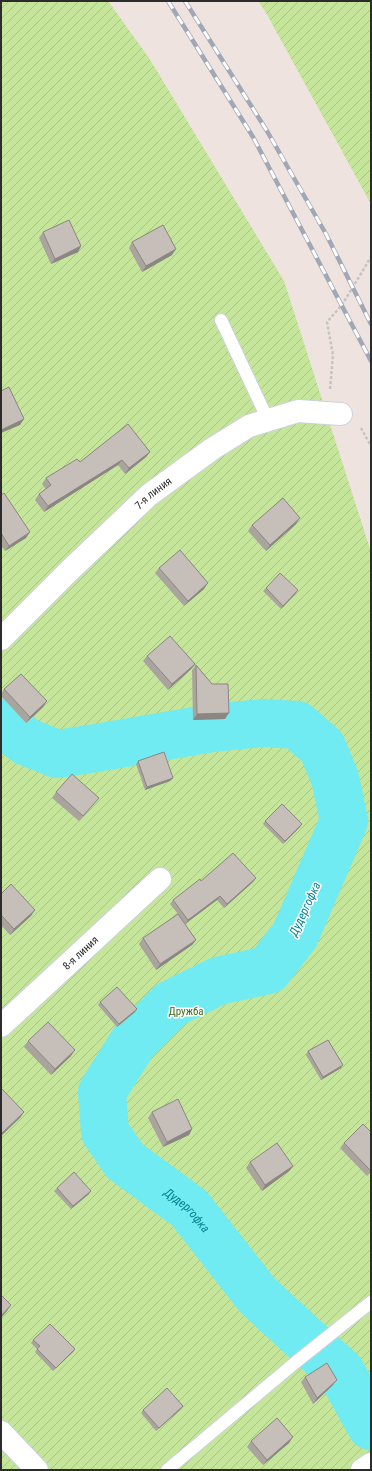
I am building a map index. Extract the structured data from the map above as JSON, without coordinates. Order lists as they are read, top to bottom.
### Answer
{
  "streets": {
    "street": ["7-я линия", "8-я линия"]
  },
  "water": ["Дудергофка"],
  "parks": ["Дружба"]
}
